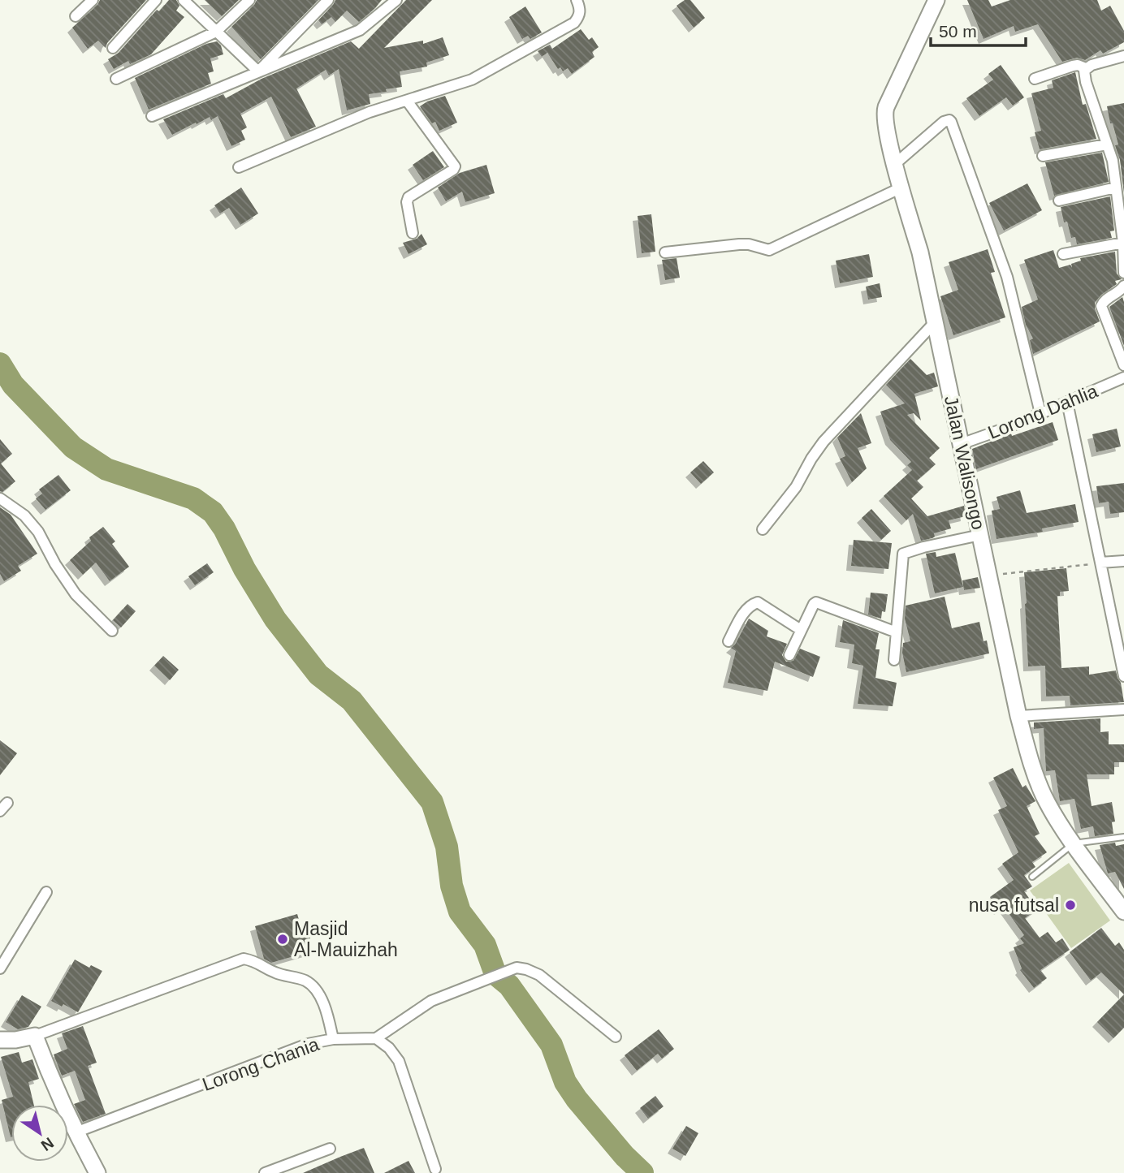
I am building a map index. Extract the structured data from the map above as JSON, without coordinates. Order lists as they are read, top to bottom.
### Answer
{
  "streets": {
    "street": ["Lorong Dahlia", "Jalan Walisongo", "Lorong Chania"]
  },
  "crossings": [
    ["Lorong Dahlia", "Jalan Walisongo"]
  ],
  "places": ["nusa futsal", "Masjid Al-Mauizhah"],
  "scale_bar": "50 m",
  "north": "bottom right"
}
